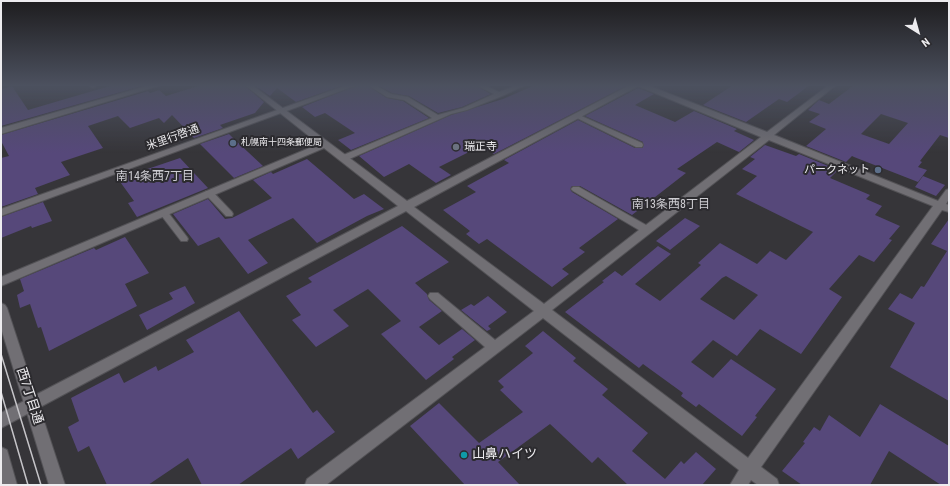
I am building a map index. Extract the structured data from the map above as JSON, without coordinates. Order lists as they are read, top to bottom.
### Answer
{
  "streets": {
    "street": ["米里行啓通", "西7丁目通"]
  },
  "districts": ["南14条西7丁目", "南13条西8丁目"],
  "places": [
    "札幌南十四条郵便局",
    "瑞正寺",
    "パークネット",
    "山鼻ハイツ"
  ],
  "north": "bottom right"
}
